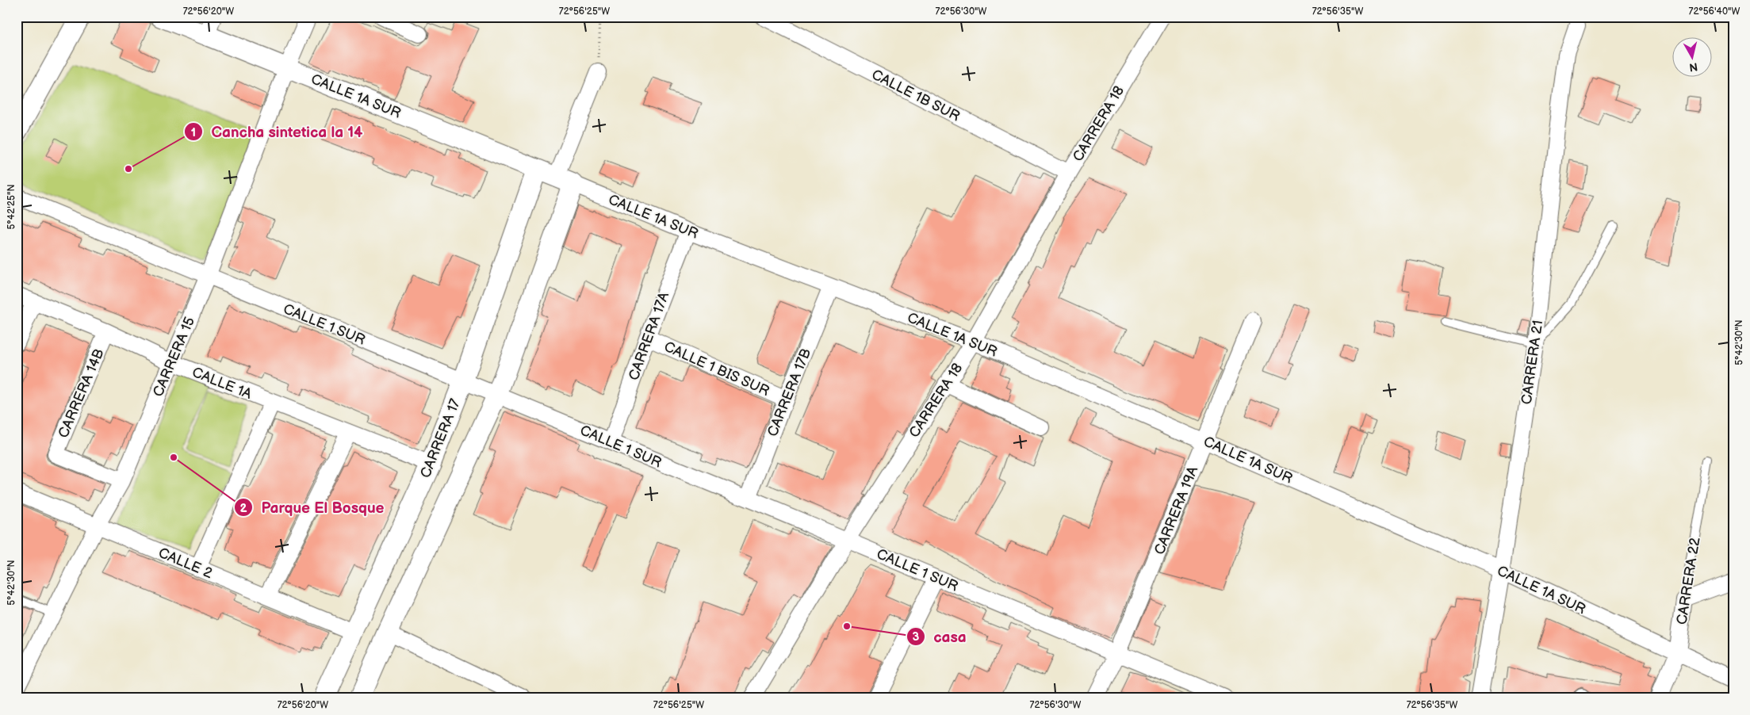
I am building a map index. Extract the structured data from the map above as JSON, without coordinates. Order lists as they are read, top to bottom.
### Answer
{
  "streets": {
    "street": [
      "CALLE 1B SUR",
      "CALLE 1A SUR",
      "CARRERA 18",
      "CALLE 1 SUR",
      "CARRERA 17A",
      "CARRERA 15",
      "CARRERA 21",
      "CALLE 1 BIS SUR",
      "CALLE 1A",
      "CARRERA 17B",
      "CARRERA 14B",
      "CARRERA 17",
      "CARRERA 19A",
      "CALLE 2",
      "CARRERA 22"
    ]
  },
  "crossings": [
    ["CALLE 1B SUR", "CARRERA 18"],
    ["CALLE 1A SUR", "CARRERA 18"],
    ["CALLE 1A SUR", "CARRERA 17A"],
    ["CALLE 1A SUR", "CARRERA 15"],
    ["CALLE 1A SUR", "CARRERA 21"],
    ["CALLE 1A SUR", "CARRERA 17B"],
    ["CALLE 1A SUR", "CARRERA 17"],
    ["CALLE 1A SUR", "CARRERA 19A"],
    ["CALLE 1A SUR", "CARRERA 22"],
    ["CARRERA 18", "CALLE 1 SUR"],
    ["CALLE 1 SUR", "CARRERA 17A"],
    ["CALLE 1 SUR", "CARRERA 15"],
    ["CALLE 1 SUR", "CARRERA 17B"],
    ["CALLE 1 SUR", "CARRERA 17"],
    ["CALLE 1 SUR", "CARRERA 19A"],
    ["CARRERA 17A", "CALLE 1 BIS SUR"],
    ["CARRERA 15", "CALLE 1A"],
    ["CARRERA 15", "CARRERA 14B"],
    ["CARRERA 15", "CALLE 2"],
    ["CALLE 1 BIS SUR", "CARRERA 17B"],
    ["CALLE 1A", "CARRERA 14B"],
    ["CALLE 1A", "CARRERA 17"],
    ["CARRERA 17", "CALLE 2"]
  ],
  "places": ["Cancha sintetica la 14", "Parque El Bosque", "casa"],
  "north": "bottom",
  "coordinates": [
    "72°56'20\"W",
    "72°56'25\"W",
    "72°56'30\"W",
    "72°56'35\"W",
    "72°56'40\"W",
    "5°42'25\"N",
    "5°42'30\"N"
  ]
}
